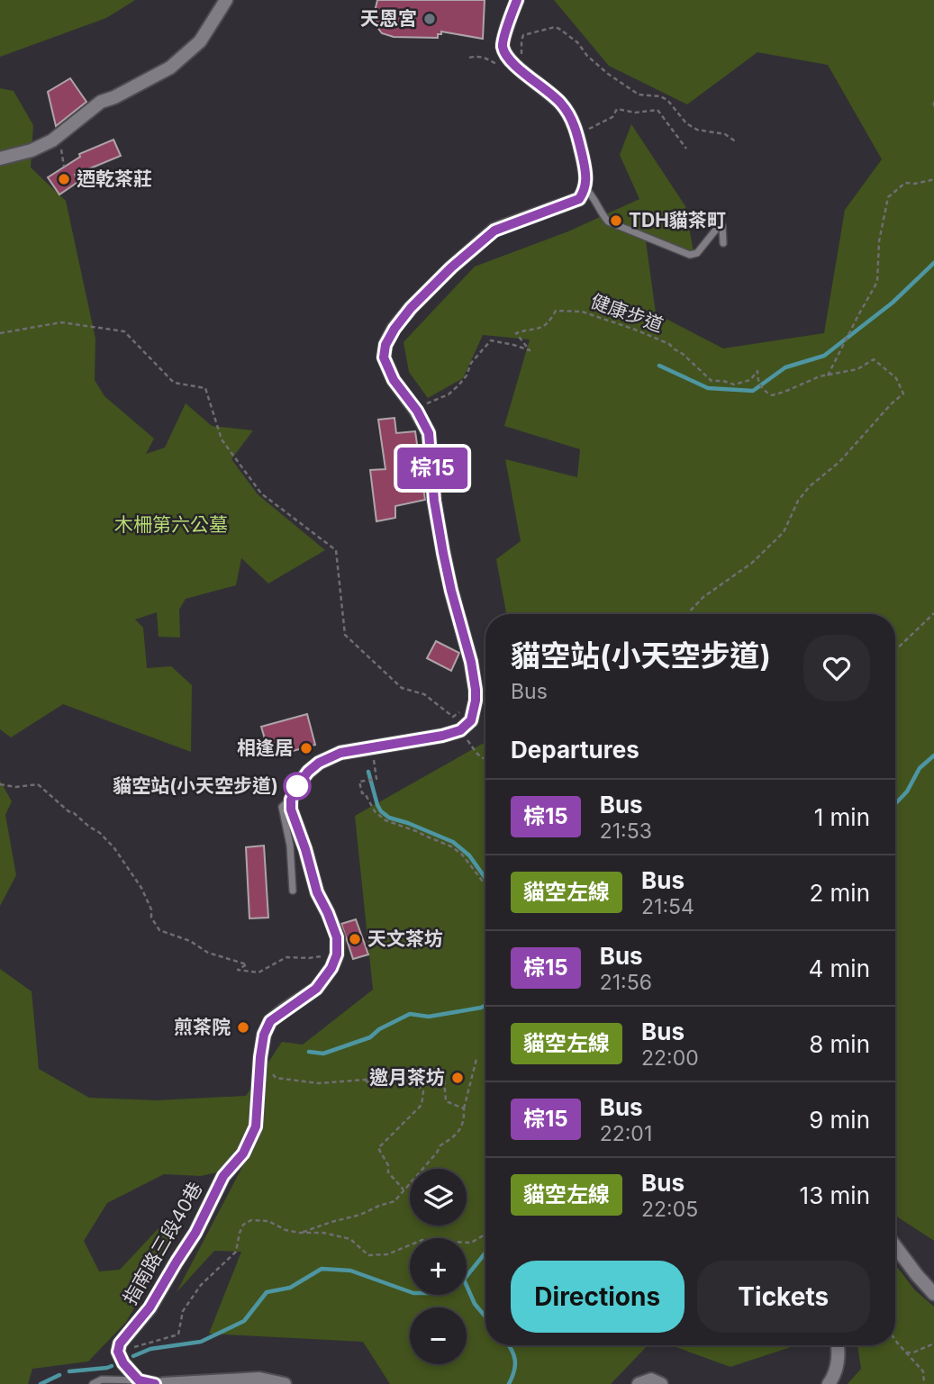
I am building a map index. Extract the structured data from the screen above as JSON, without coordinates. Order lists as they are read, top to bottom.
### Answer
{
  "streets": {
    "street": ["指南路三段40巷"],
    "path": ["健康步道"]
  },
  "parks": ["木柵第六公墓"],
  "places": [
    "天恩宮",
    "迺乾茶莊",
    "TDH貓茶町",
    "相逢居",
    "貓空站(小天空步道)",
    "天文茶坊",
    "煎茶院",
    "邀月茶坊"
  ],
  "lines": ["bus line 棕15"],
  "page": {
    "on_map": "棕15",
    "heading": [
      ["貓空站(小天空步道)", "Bus"],
      "Departures"
    ],
    "list": [
      {
        "mark": "棕15",
        "name": "Bus",
        "note": "21:53",
        "value": "1 min"
      },
      {
        "mark": "貓空左線",
        "name": "Bus",
        "note": "21:54",
        "value": "2 min"
      },
      {
        "mark": "棕15",
        "name": "Bus",
        "note": "21:56",
        "value": "4 min"
      },
      {
        "mark": "貓空左線",
        "name": "Bus",
        "note": "22:00",
        "value": "8 min"
      },
      {
        "mark": "棕15",
        "name": "Bus",
        "note": "22:01",
        "value": "9 min"
      },
      {
        "mark": "貓空左線",
        "name": "Bus",
        "note": "22:05",
        "value": "13 min"
      }
    ],
    "map_buttons": ["+", "−"],
    "buttons": ["Directions", "Tickets"]
  }
}
